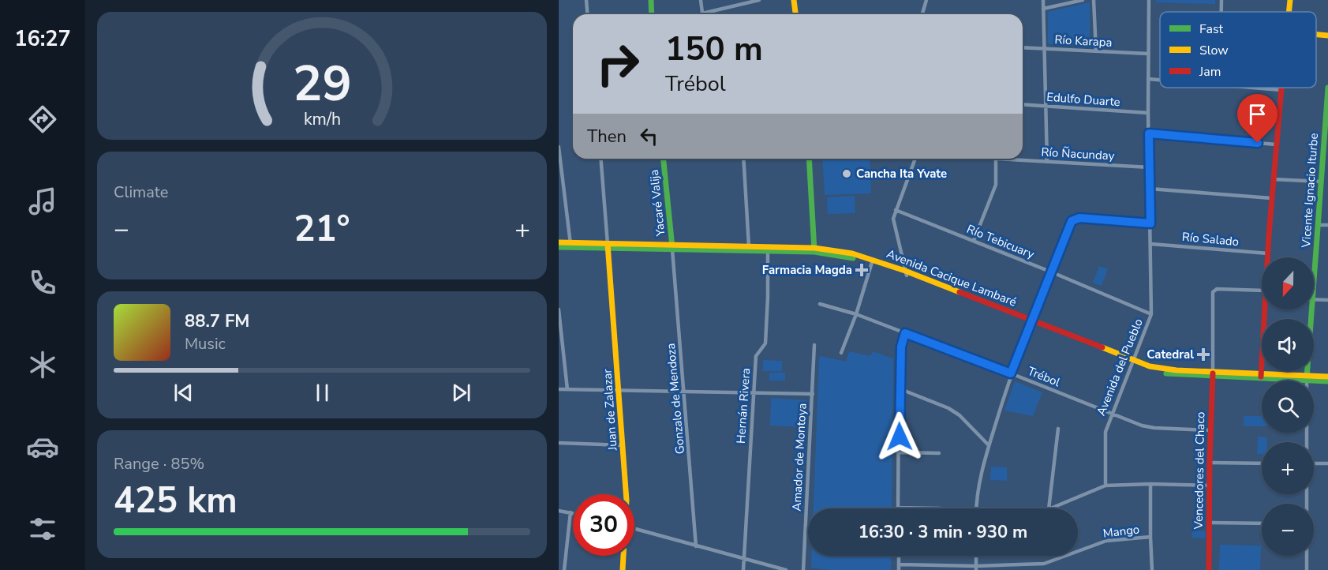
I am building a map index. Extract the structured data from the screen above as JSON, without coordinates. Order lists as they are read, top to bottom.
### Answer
{
  "streets": {
    "street": [
      "Río Karapa",
      "Edulfo Duarte",
      "Río Ñacunday",
      "Vicente Ignacio Iturbe",
      "Yacaré Valija",
      "Río Salado",
      "Río Tebicuary",
      "Avenida Cacique Lambaré",
      "Avenida del Pueblo",
      "Trébol",
      "Gonzalo de Mendoza",
      "Hernán Rivera",
      "Juan de Zalazar",
      "Amador de Montoya",
      "Vencedores del Chaco",
      "Mango"
    ]
  },
  "crossings": [
    ["Río Karapa", "Avenida del Pueblo"],
    ["Edulfo Duarte", "Avenida del Pueblo"],
    ["Río Ñacunday", "Avenida del Pueblo"],
    ["Vicente Ignacio Iturbe", "Avenida Cacique Lambaré"],
    ["Yacaré Valija", "Avenida Cacique Lambaré"],
    ["Yacaré Valija", "Gonzalo de Mendoza"],
    ["Río Salado", "Avenida del Pueblo"],
    ["Río Tebicuary", "Avenida del Pueblo"],
    ["Avenida Cacique Lambaré", "Avenida del Pueblo"],
    ["Avenida Cacique Lambaré", "Gonzalo de Mendoza"],
    ["Avenida Cacique Lambaré", "Hernán Rivera"],
    ["Avenida Cacique Lambaré", "Juan de Zalazar"],
    ["Avenida Cacique Lambaré", "Vencedores del Chaco"],
    ["Avenida del Pueblo", "Trébol"],
    ["Trébol", "Vencedores del Chaco"]
  ],
  "places": {
    "other": ["Cancha Ita Yvate"],
    "health": ["Farmacia Magda", "Catedral"]
  },
  "legend": ["Fast", "Slow", "Jam"],
  "north": "bottom",
  "page": {
    "tabs": "16:27",
    "turn": ["150 m", "Trébol"],
    "then": "Then",
    "tile": [
      "Climate",
      ["Range · 85%", "425 km"]
    ],
    "heat": ["−", "21°", "+"],
    "map_buttons": ["+", "−"],
    "song": ["88.7 FM", "Music"],
    "limit": "30",
    "trip": "16:30 · 3 min · 930 m",
    "gauge": ["29", "km/h"]
  }
}
